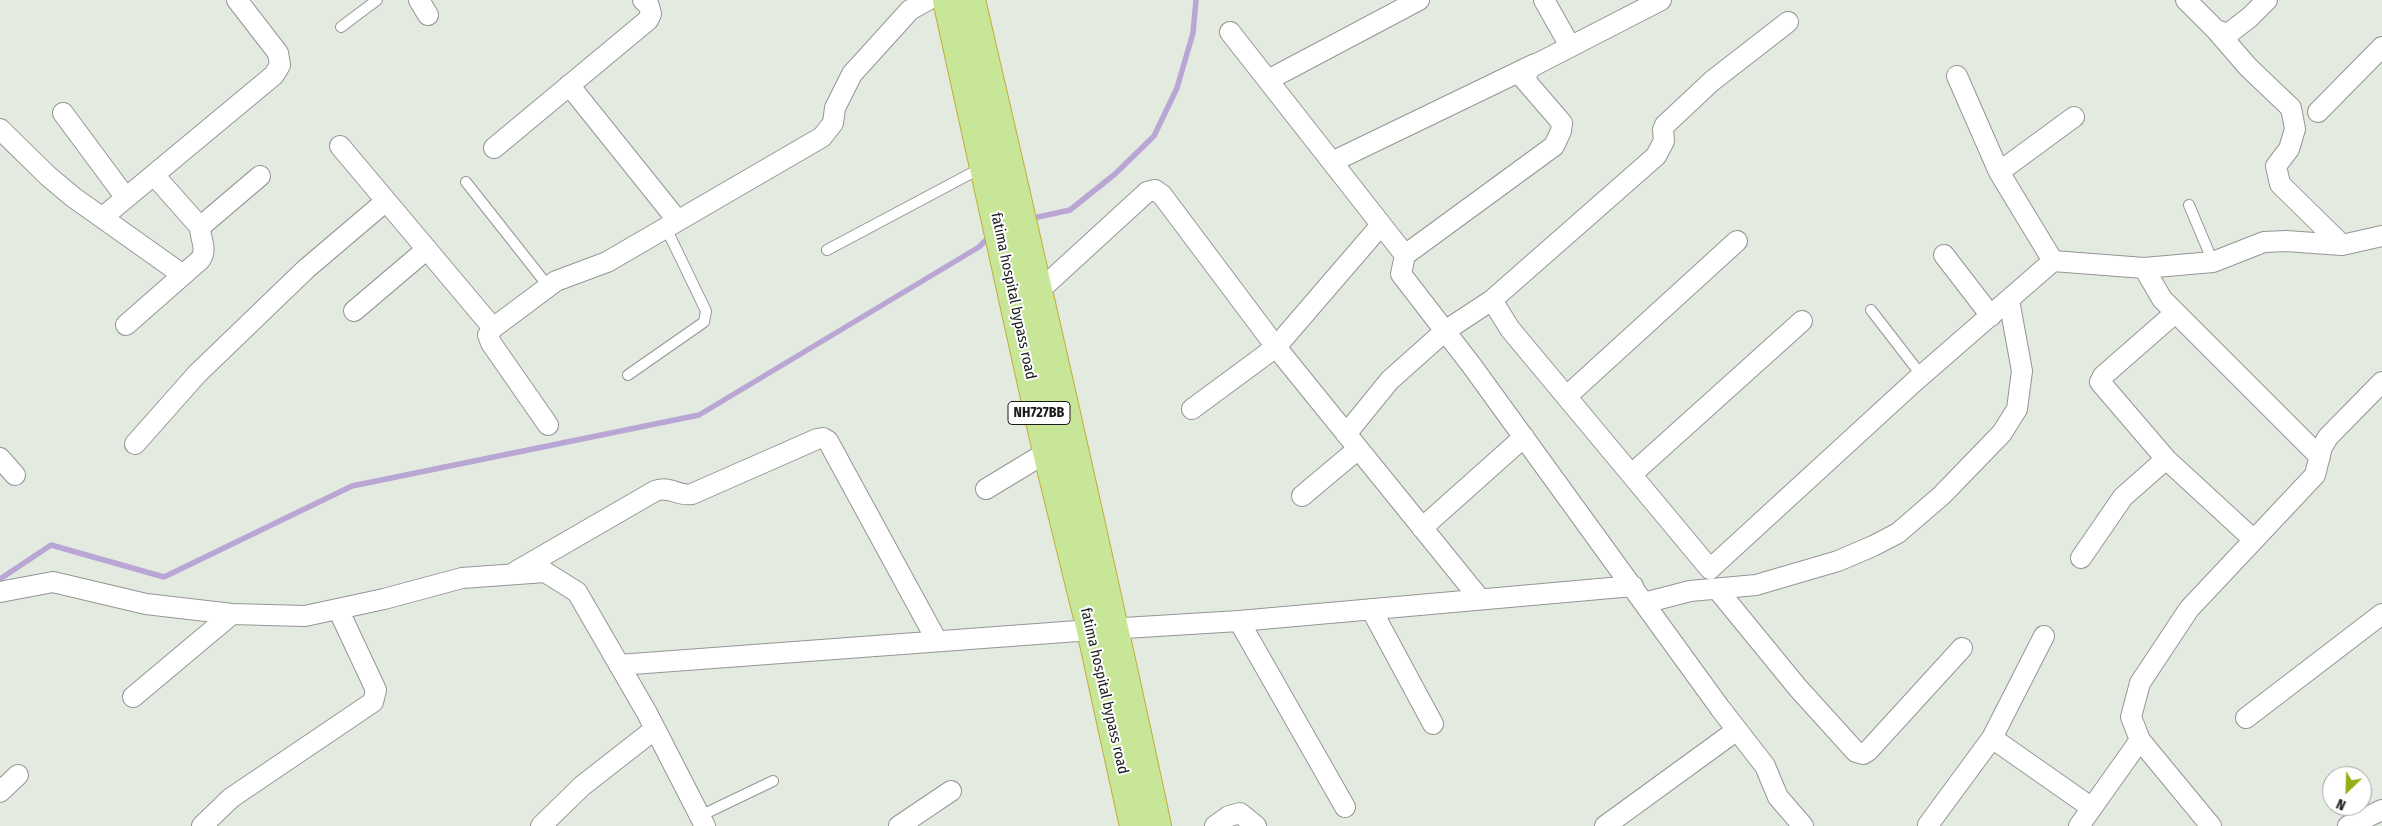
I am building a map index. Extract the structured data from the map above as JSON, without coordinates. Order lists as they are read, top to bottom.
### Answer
{
  "streets": {
    "highway": ["fatima hospital bypass road", "NH727BB"]
  },
  "north": "bottom left"
}
